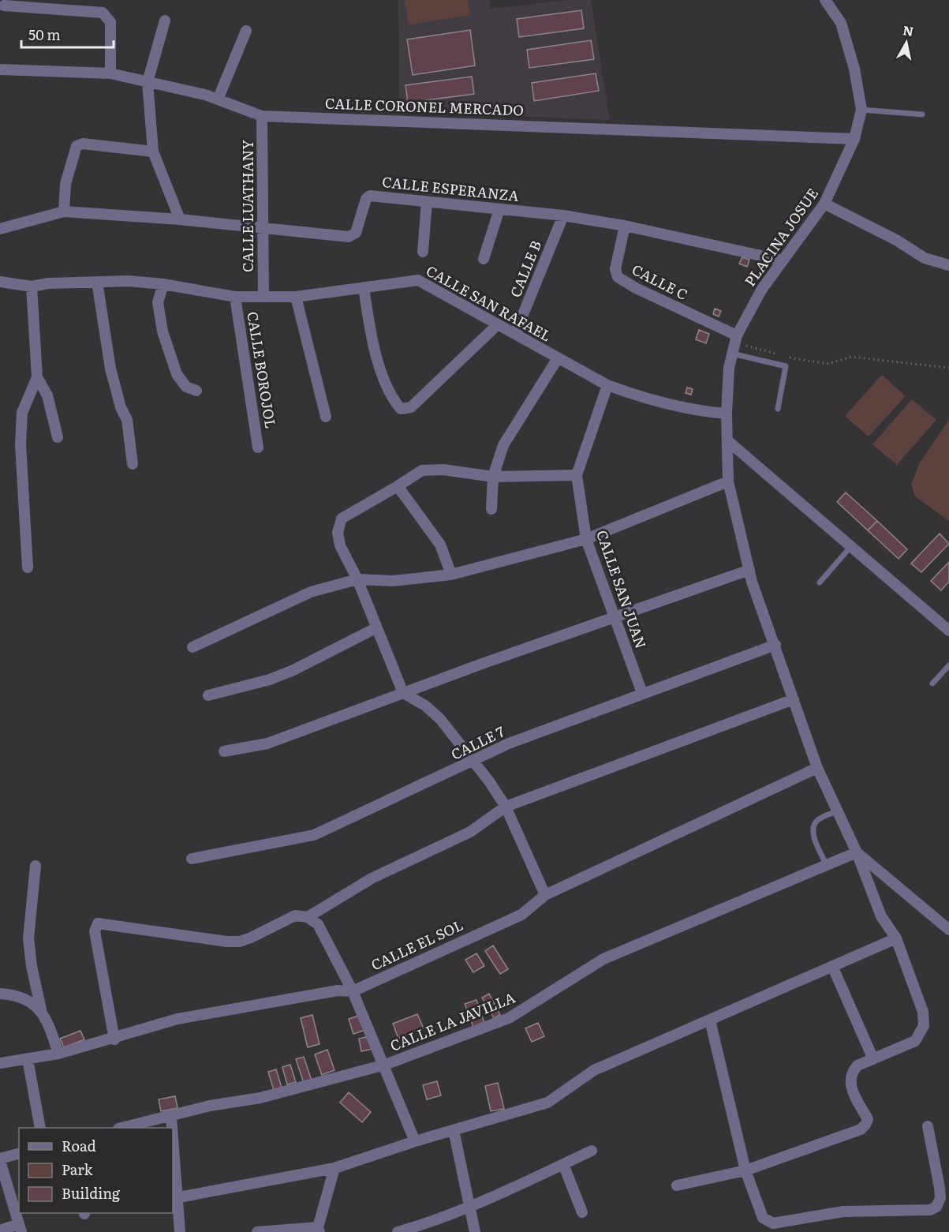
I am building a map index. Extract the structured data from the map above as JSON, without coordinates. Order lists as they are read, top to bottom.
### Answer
{
  "streets": {
    "street": [
      "CALLE CORONEL MERCADO",
      "CALLE ESPERANZA",
      "CALLE LUATHANY",
      "PLACINA JOSUE",
      "CALLE B",
      "CALLE C",
      "CALLE SAN RAFAEL",
      "CALLE BOROJOL",
      "CALLE SAN JUAN",
      "CALLE 7",
      "CALLE EL SOL",
      "CALLE LA JAVILLA"
    ]
  },
  "crossings": [
    ["CALLE CORONEL MERCADO", "CALLE LUATHANY"],
    ["CALLE CORONEL MERCADO", "PLACINA JOSUE"],
    ["CALLE ESPERANZA", "CALLE LUATHANY"],
    ["CALLE ESPERANZA", "PLACINA JOSUE"],
    ["CALLE ESPERANZA", "CALLE B"],
    ["CALLE ESPERANZA", "CALLE C"],
    ["CALLE LUATHANY", "CALLE SAN RAFAEL"],
    ["PLACINA JOSUE", "CALLE C"],
    ["PLACINA JOSUE", "CALLE SAN RAFAEL"],
    ["PLACINA JOSUE", "CALLE 7"],
    ["PLACINA JOSUE", "CALLE EL SOL"],
    ["PLACINA JOSUE", "CALLE LA JAVILLA"],
    ["CALLE B", "CALLE SAN RAFAEL"],
    ["CALLE SAN RAFAEL", "CALLE BOROJOL"],
    ["CALLE SAN RAFAEL", "CALLE SAN JUAN"],
    ["CALLE SAN JUAN", "CALLE 7"]
  ],
  "legend": ["Road", "Park", "Building"],
  "scale_bar": "50 m",
  "north": "top"
}
